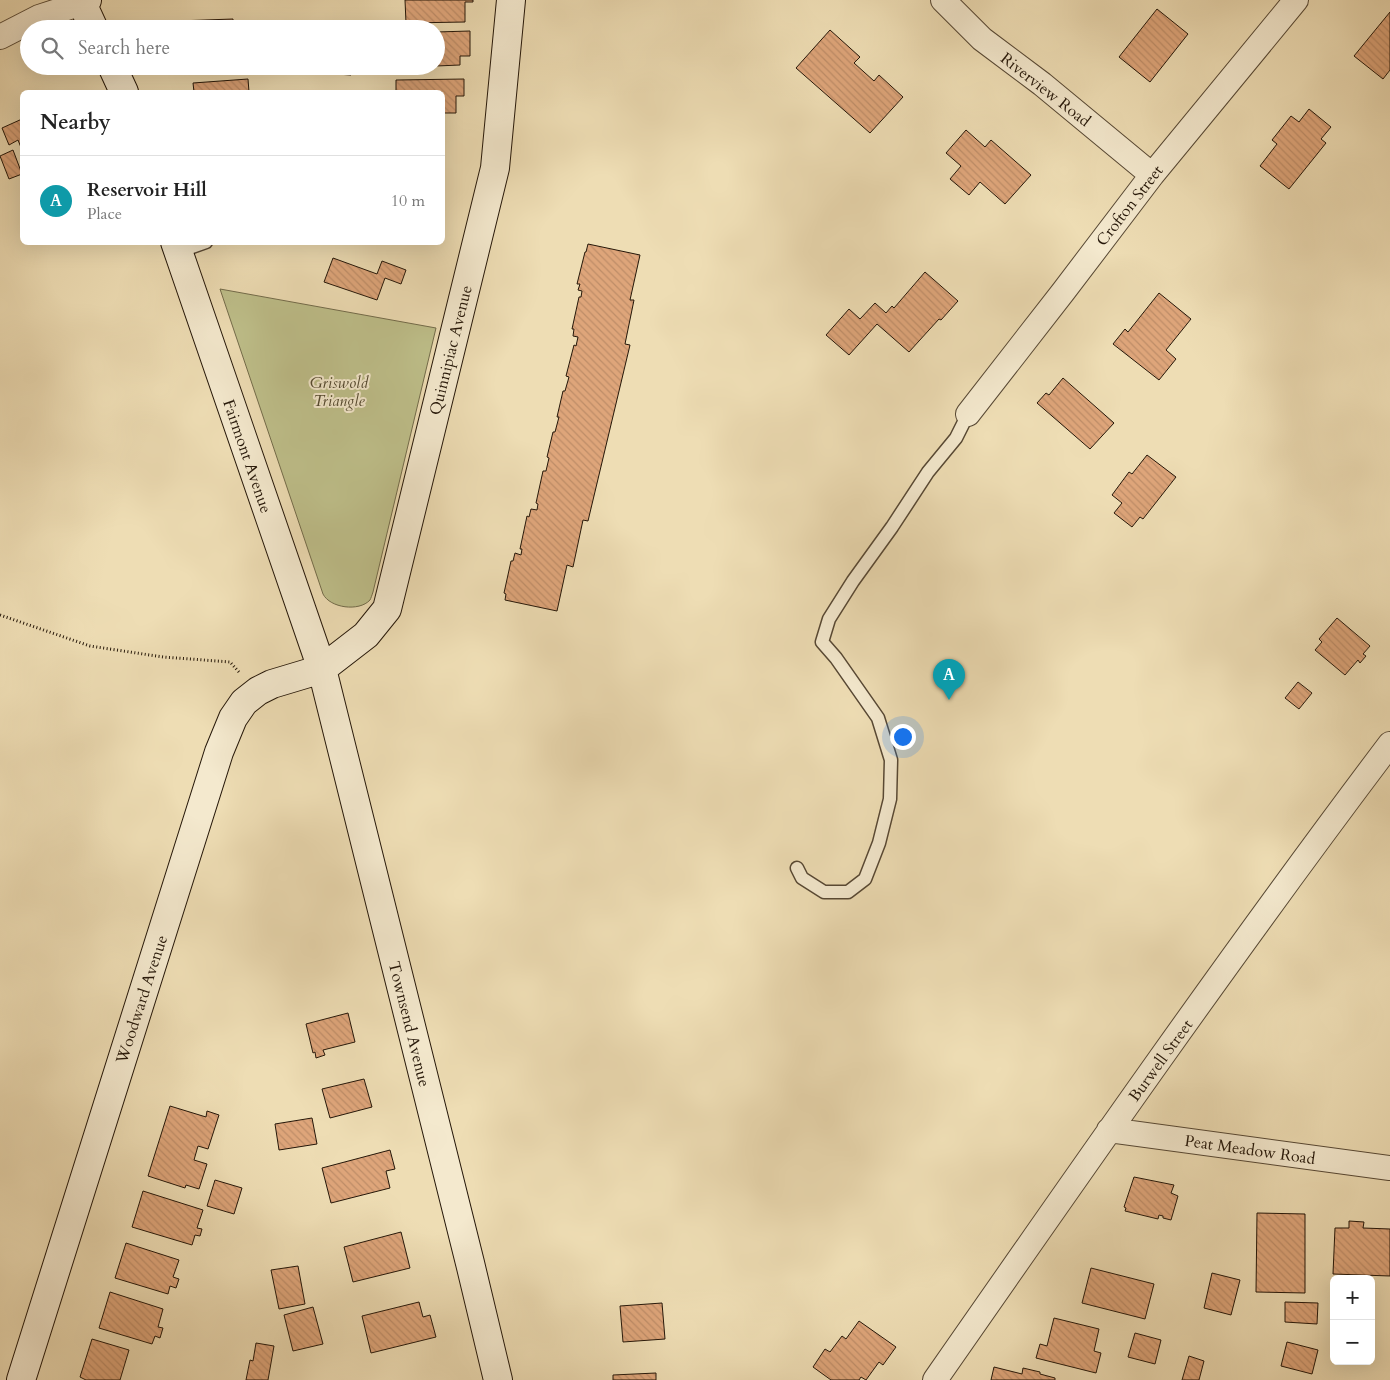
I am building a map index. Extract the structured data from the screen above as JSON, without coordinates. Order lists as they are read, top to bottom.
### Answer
{
  "streets": {
    "main road": [
      "Quinnipiac Avenue",
      "Fairmont Avenue",
      "Woodward Avenue",
      "Townsend Avenue"
    ],
    "street": [
      "Riverview Road",
      "Crofton Street",
      "Burwell Street",
      "Peat Meadow Road"
    ]
  },
  "crossings": [
    ["Riverview Road", "Crofton Street"],
    ["Quinnipiac Avenue", "Fairmont Avenue"],
    ["Quinnipiac Avenue", "Woodward Avenue"],
    ["Quinnipiac Avenue", "Townsend Avenue"],
    ["Fairmont Avenue", "Woodward Avenue"],
    ["Fairmont Avenue", "Townsend Avenue"],
    ["Woodward Avenue", "Townsend Avenue"],
    ["Burwell Street", "Peat Meadow Road"]
  ],
  "parks": ["Griswold Triangle"],
  "page": {
    "search": "Search here",
    "heading": "Nearby",
    "list": [
      {
        "mark": "A",
        "name": "Reservoir Hill",
        "note": "Place",
        "value": "10 m"
      }
    ],
    "pins": "A",
    "map_buttons": ["+", "−"]
  }
}
